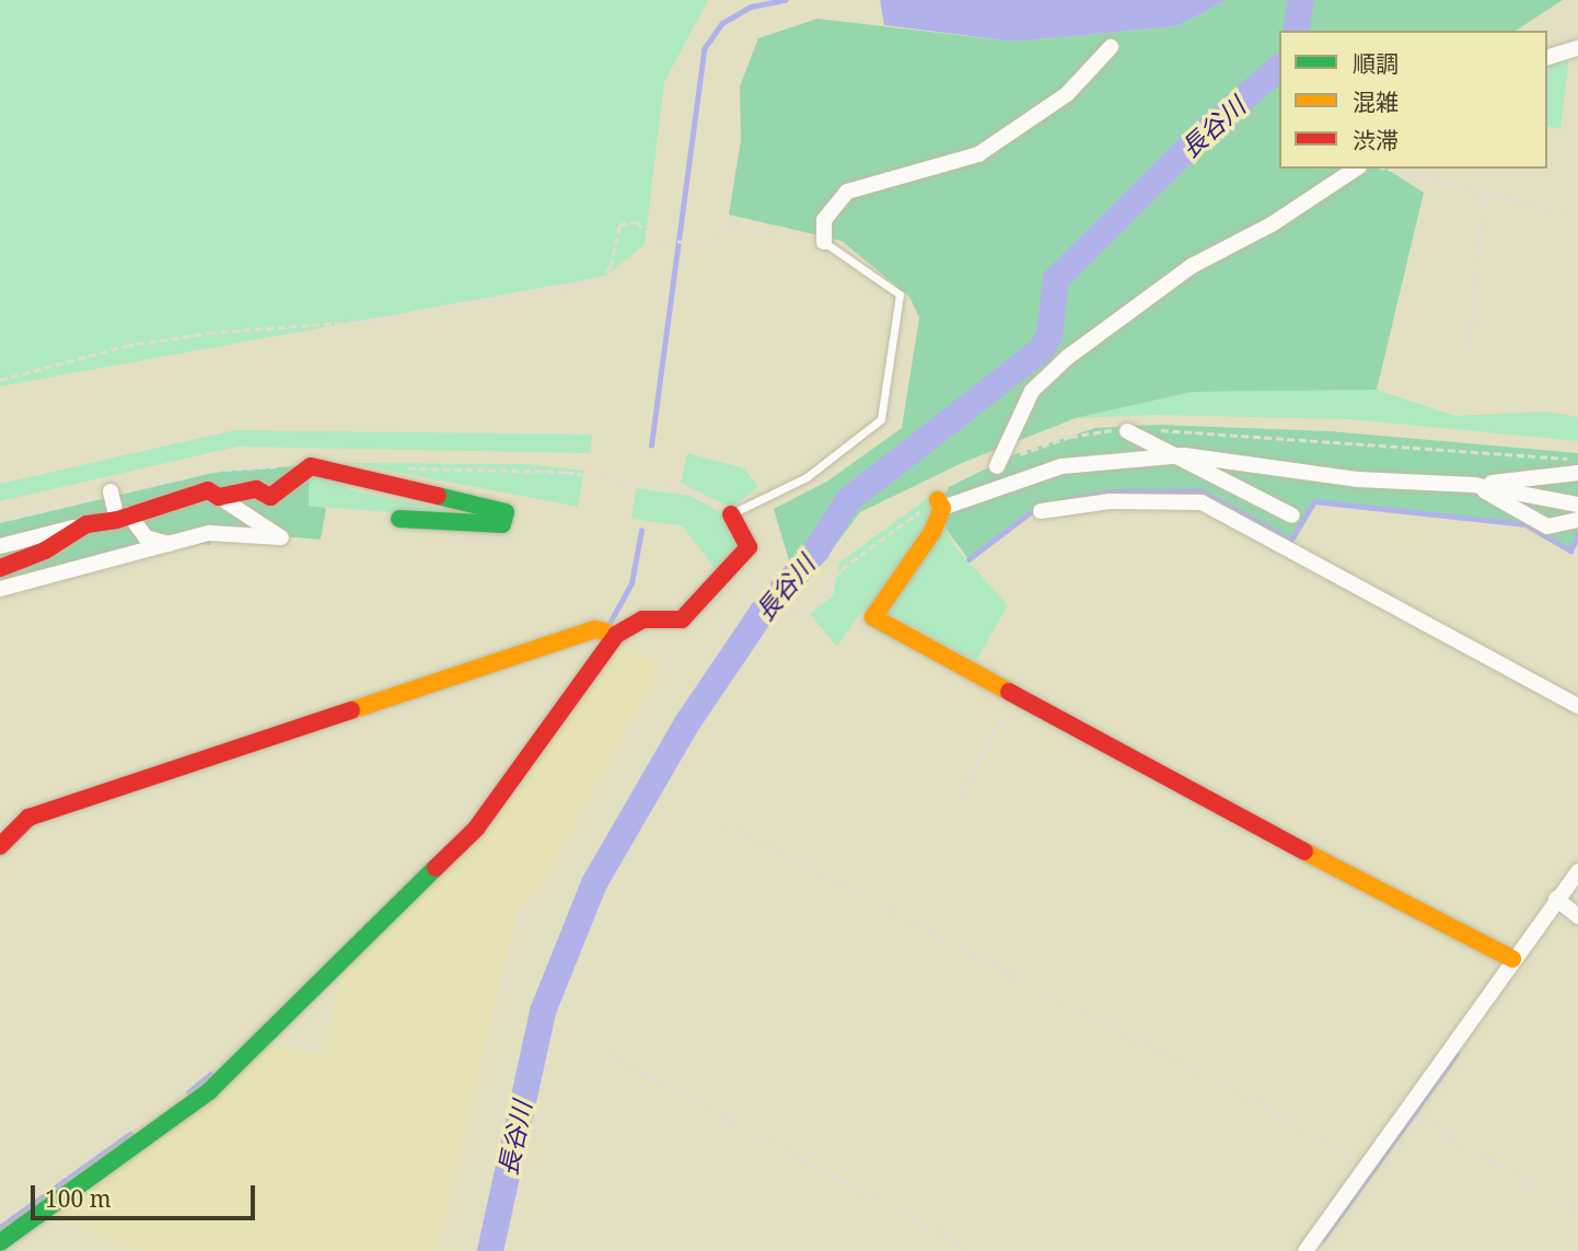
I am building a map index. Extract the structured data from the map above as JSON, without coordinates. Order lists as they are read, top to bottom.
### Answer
{
  "water": ["長谷川"],
  "legend": ["順調", "混雑", "渋滞"],
  "scale_bar": "100 m"
}
